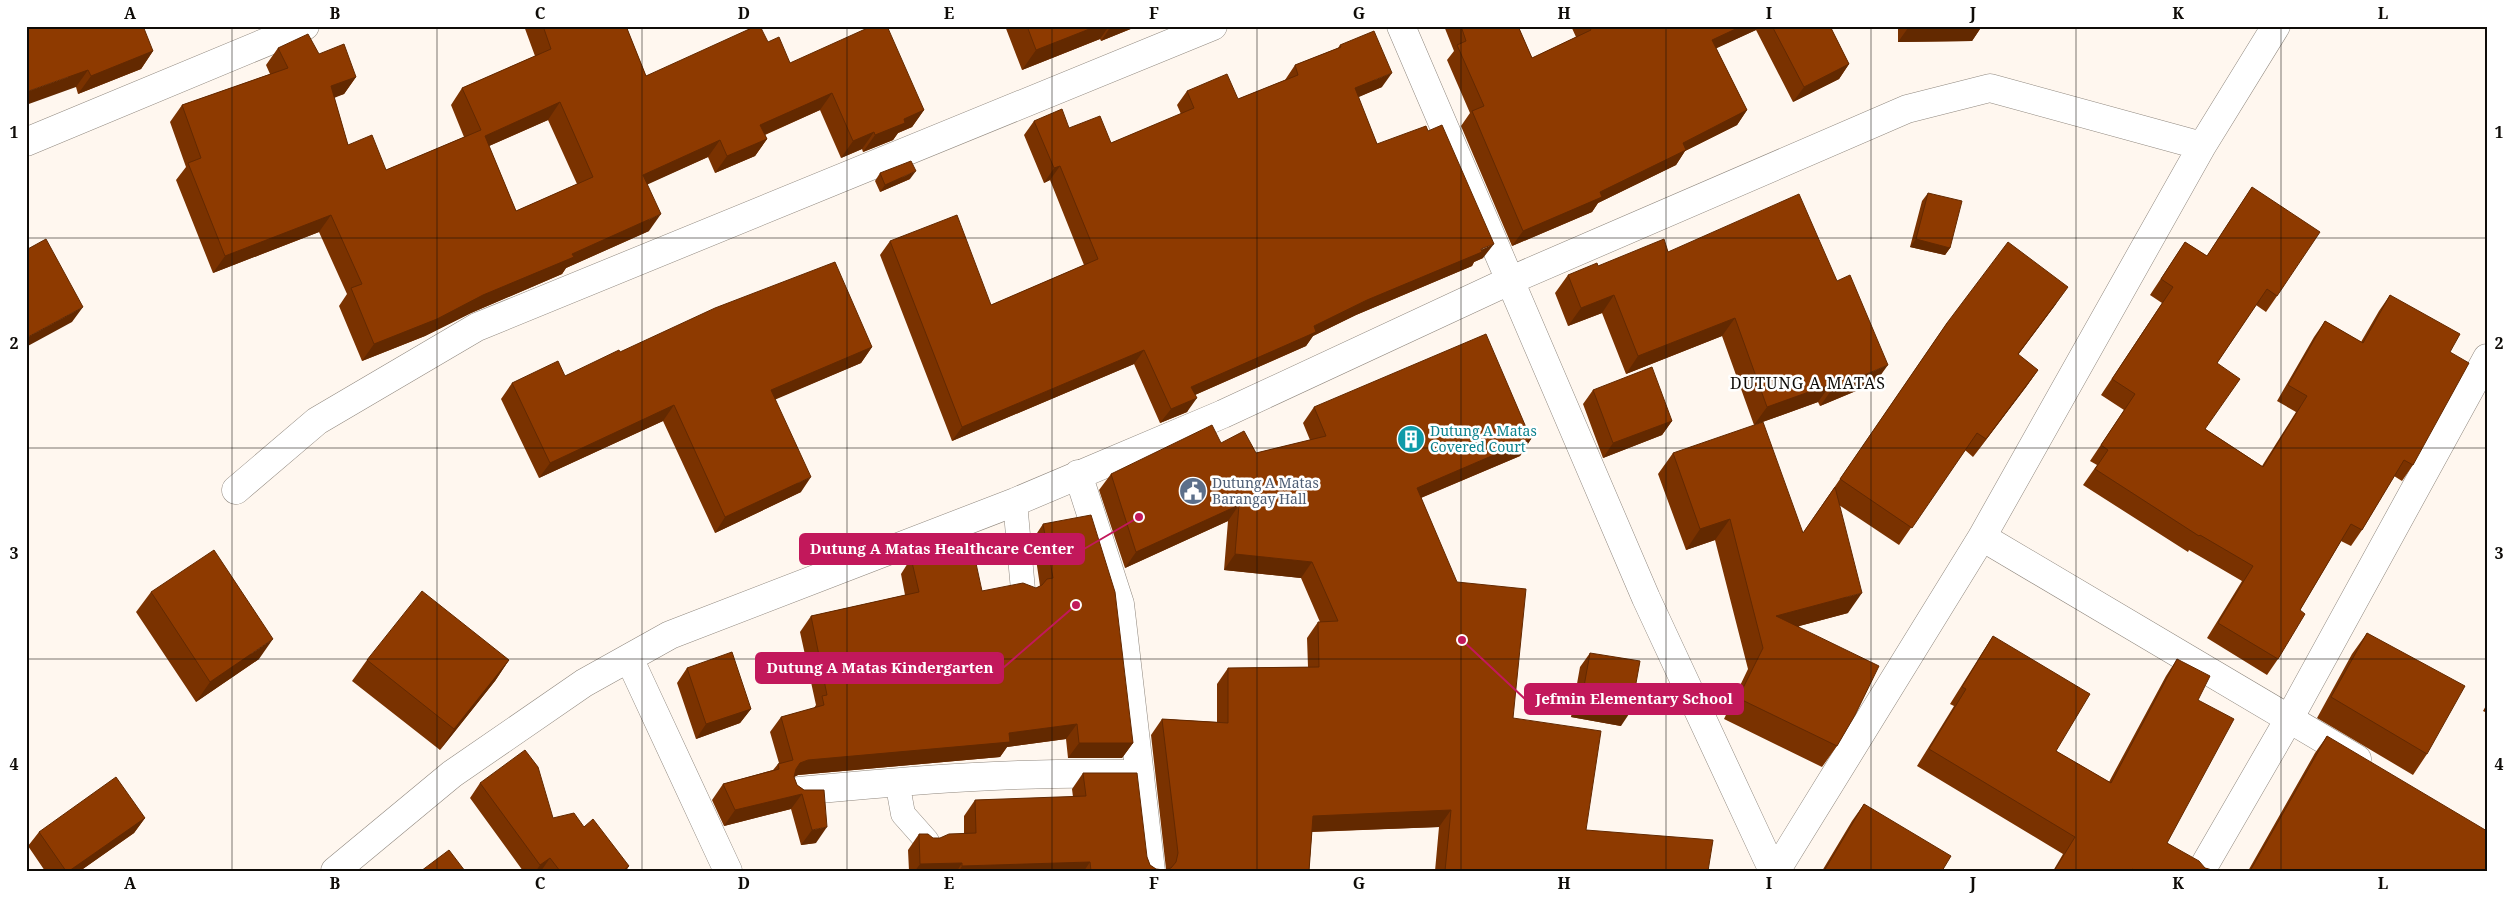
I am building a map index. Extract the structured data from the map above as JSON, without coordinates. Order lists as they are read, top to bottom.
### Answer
{
  "districts": ["DUTUNG A MATAS"],
  "places": {
    "building": ["Dutung A Matas Covered Court"],
    "public building": ["Dutung A Matas Barangay Hall"],
    "other": ["Dutung A Matas Healthcare Center", "Dutung A Matas Kindergarten", "Jefmin Elementary School"]
  },
  "grid": {
    "columns": [
      "A",
      "B",
      "C",
      "D",
      "E",
      "F",
      "G",
      "H",
      "I",
      "J",
      "K",
      "L"
    ],
    "rows": [
      "1",
      "2",
      "3",
      "4"
    ]
  }
}
